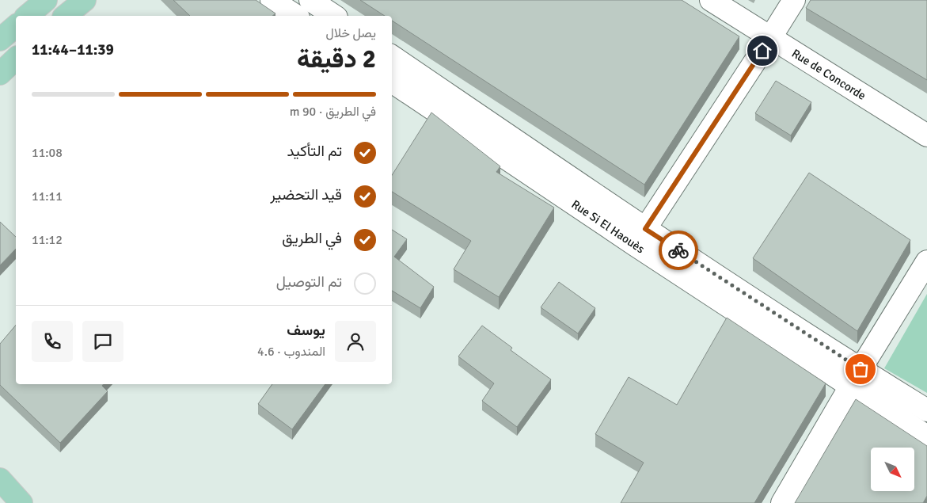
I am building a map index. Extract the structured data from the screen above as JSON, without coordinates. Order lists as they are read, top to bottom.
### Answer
{
  "streets": {
    "street": ["Rue de Concorde", "Rue Si El Haouès"]
  },
  "north": "bottom right",
  "page": {
    "heading": ["2 دقيقة", "يصل خلال", "11:39–11:44"],
    "panel": ["يوسف", "المندوب · 4.6"],
    "bar": "في الطريق · 90 m",
    "list": [
      ["تم التأكيد", "11:08"],
      ["قيد التحضير", "11:11"],
      ["في الطريق", "11:12"],
      "تم التوصيل"
    ]
  }
}
